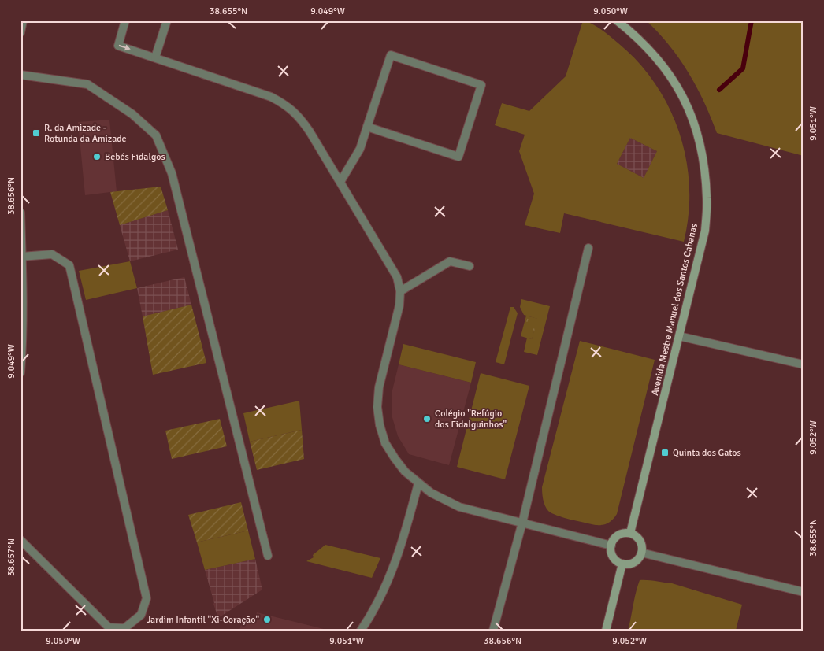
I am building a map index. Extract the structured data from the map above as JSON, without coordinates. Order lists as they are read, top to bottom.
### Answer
{
  "streets": {
    "main road": ["Avenida Mestre Manuel dos Santos Cabanas"]
  },
  "places": {
    "transit": ["R. da Amizade - Rotunda da Amizade", "Quinta dos Gatos"],
    "other": ["Bebés Fidalgos", "Colégio \"Refúgio dos Fidalguinhos\"", "Jardim Infantil \"Xi-Coração\""]
  },
  "coordinates": [
    "38.655°N",
    "9.049°W",
    "9.050°W",
    "9.051°W",
    "38.656°N",
    "9.052°W",
    "38.657°N"
  ]
}
